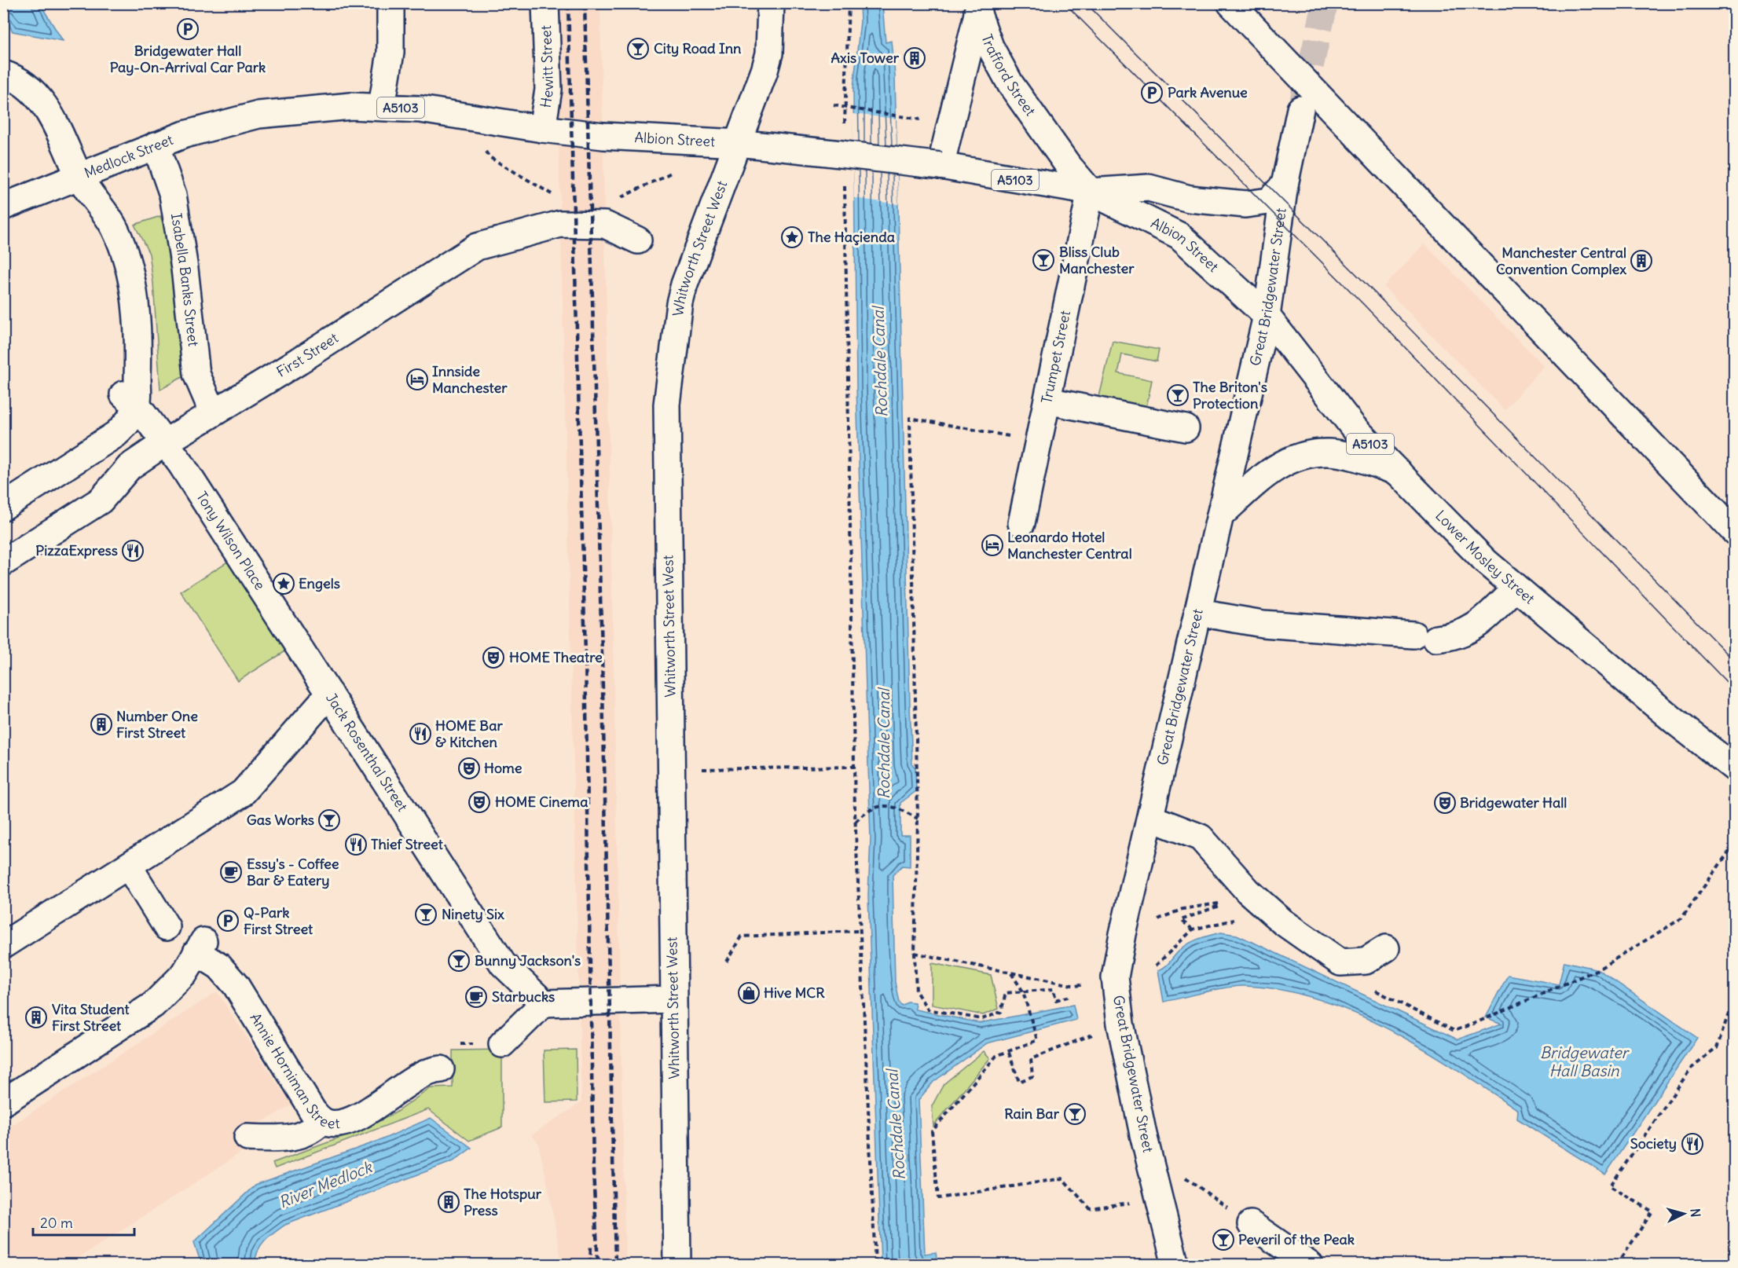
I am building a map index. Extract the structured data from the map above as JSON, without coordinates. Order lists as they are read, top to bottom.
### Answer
{
  "streets": {
    "street": [
      "Hewitt Street",
      "Trafford Street",
      "A5103",
      "Albion Street",
      "Medlock Street",
      "Whitworth Street West",
      "Isabella Banks Street",
      "Great Bridgewater Street",
      "First Street",
      "Trumpet Street",
      "Tony Wilson Place",
      "Lower Mosley Street",
      "Jack Rosenthal Street",
      "Annie Horniman Street"
    ]
  },
  "crossings": [
    ["Hewitt Street", "Albion Street"],
    ["Trafford Street", "Albion Street"],
    ["Trafford Street", "Trumpet Street"],
    ["Albion Street", "Medlock Street"],
    ["Albion Street", "Whitworth Street West"],
    ["Albion Street", "Great Bridgewater Street"],
    ["Albion Street", "Trumpet Street"],
    ["Albion Street", "Lower Mosley Street"],
    ["Medlock Street", "Isabella Banks Street"],
    ["Isabella Banks Street", "First Street"],
    ["Great Bridgewater Street", "Lower Mosley Street"],
    ["First Street", "Tony Wilson Place"],
    ["Tony Wilson Place", "Jack Rosenthal Street"]
  ],
  "water": ["Rochdale Canal", "Bridgewater Hall Basin", "River Medlock"],
  "places": {
    "parking": ["Bridgewater Hall Pay-On-Arrival Car Park", "Park Avenue", "Q-Park First Street"],
    "bar": [
      "City Road Inn",
      "Bliss Club Manchester",
      "The Briton's Protection",
      "Gas Works",
      "Ninety Six",
      "Bunny Jackson's",
      "Rain Bar",
      "Peveril of the Peak"
    ],
    "building": [
      "Axis Tower",
      "Manchester Central Convention Complex",
      "Number One First Street",
      "Vita Student First Street",
      "The Hotspur Press"
    ],
    "place": ["The Haçienda", "Engels"],
    "hotel": ["Innside Manchester", "Leonardo Hotel Manchester Central"],
    "restaurant": [
      "PizzaExpress",
      "HOME Bar & Kitchen",
      "Thief Street",
      "Society"
    ],
    "theatre": [
      "HOME Theatre",
      "Home",
      "HOME Cinema",
      "Bridgewater Hall"
    ],
    "cafe": ["Essy's - Coffee Bar & Eatery", "Starbucks"],
    "shop": ["Hive MCR"]
  },
  "scale_bar": "20 m",
  "north": "right"
}
